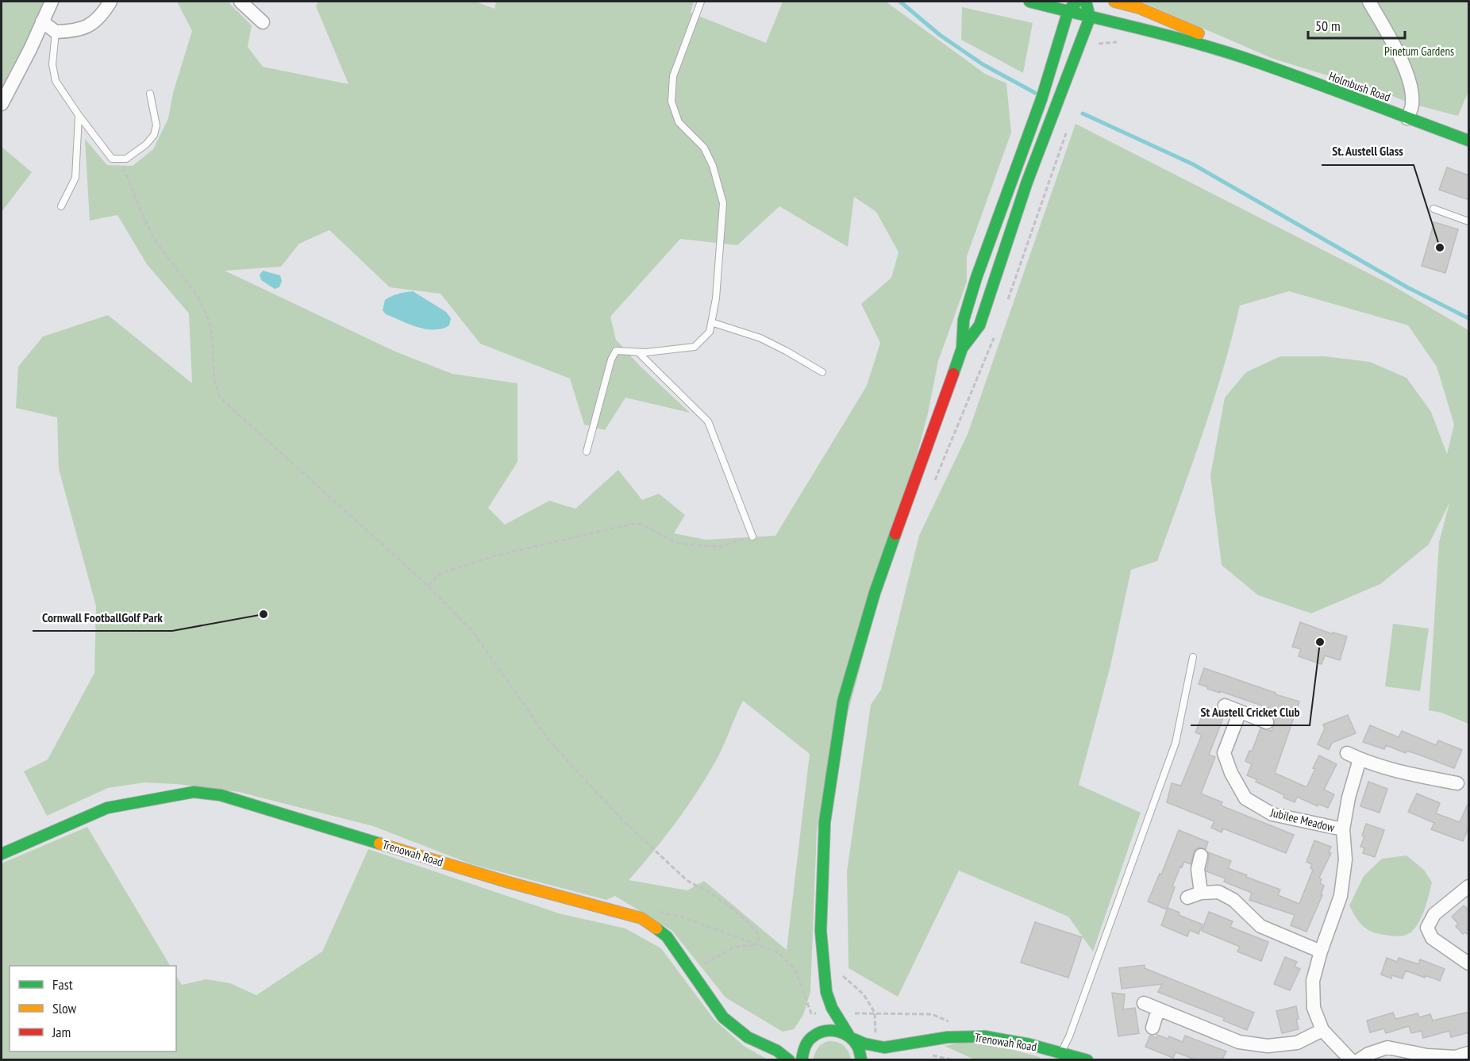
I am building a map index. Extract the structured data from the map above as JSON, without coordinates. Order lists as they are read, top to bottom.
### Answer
{
  "streets": {
    "main road": ["Holmbush Road", "Trenowah Road"],
    "street": ["Jubilee Meadow"]
  },
  "parks": ["Pinetum Gardens"],
  "places": ["St. Austell Glass", "Cornwall FootballGolf Park", "St Austell Cricket Club"],
  "legend": ["Fast", "Slow", "Jam"],
  "scale_bar": "50 m"
}
